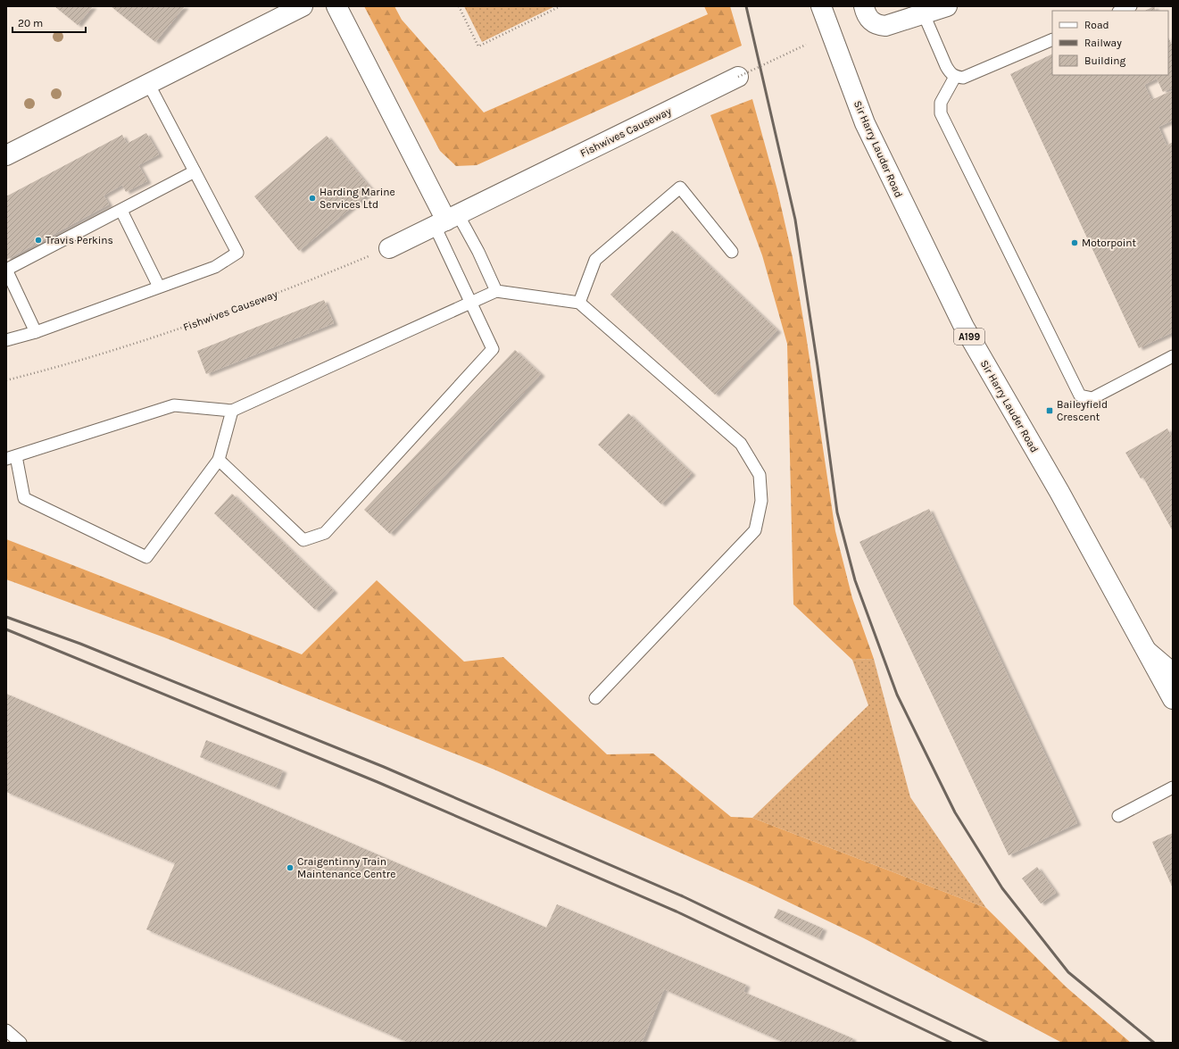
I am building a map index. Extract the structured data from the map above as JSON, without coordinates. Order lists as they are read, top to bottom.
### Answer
{
  "streets": {
    "street": ["Fishwives Causeway", "Sir Harry Lauder Road", "A199"]
  },
  "places": {
    "other": [
      "Harding Marine Services Ltd",
      "Travis Perkins",
      "Motorpoint",
      "Craigentinny Train Maintenance Centre"
    ],
    "transit": ["Baileyfield Crescent"]
  },
  "legend": ["Road", "Railway", "Building"],
  "scale_bar": "20 m"
}
